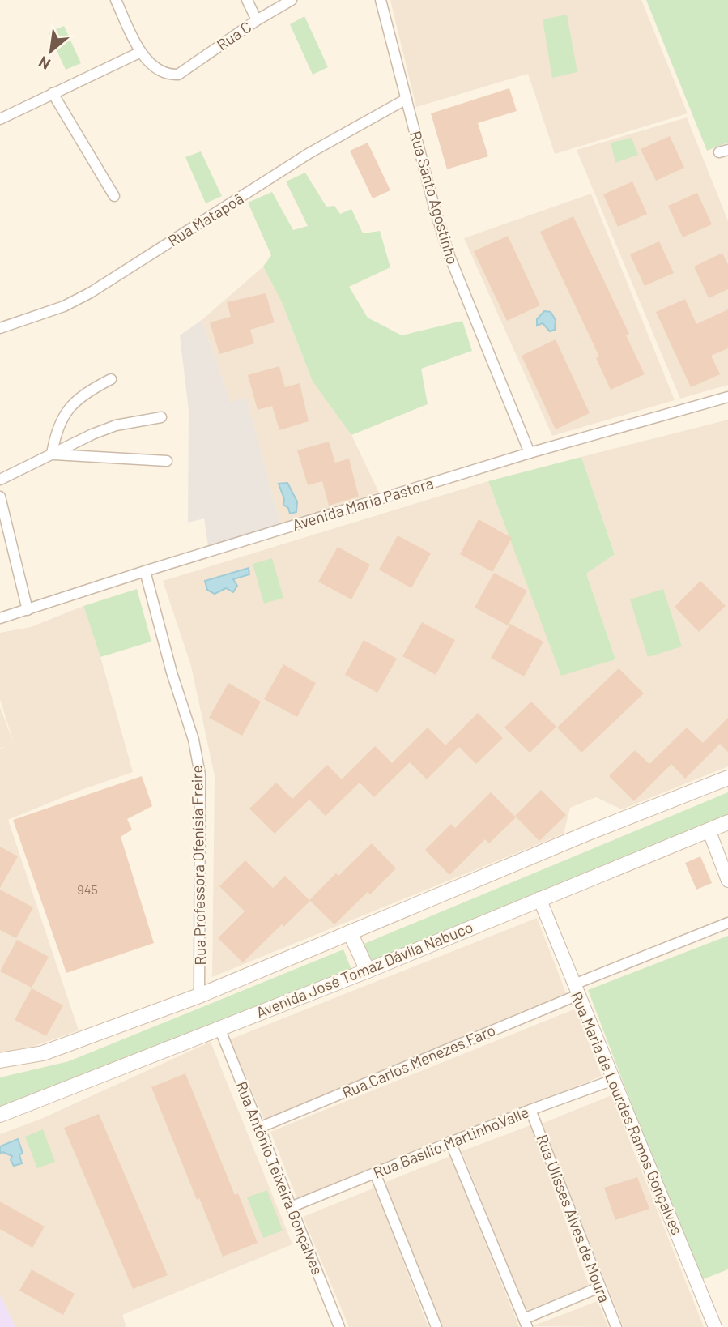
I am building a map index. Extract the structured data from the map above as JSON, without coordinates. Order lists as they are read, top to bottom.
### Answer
{
  "streets": {
    "main road": ["Avenida José Tomaz Dávila Nabuco"],
    "street": [
      "Rua C",
      "Rua Santo Agostinho",
      "Rua Matapoã",
      "Avenida Maria Pastora",
      "Rua Professora Ofenísia Freire",
      "Rua Carlos Menezes Faro",
      "Rua Maria de Lourdes Ramos Gonçalves",
      "Rua Basílio MartinhoValle",
      "Rua Antônio Teixeira Gonçalves",
      "Rua Ulisses Alves de Moura"
    ]
  },
  "crossings": [
    ["Rua Santo Agostinho", "Rua Matapoã"],
    ["Rua Santo Agostinho", "Avenida Maria Pastora"],
    ["Avenida Maria Pastora", "Rua Professora Ofenísia Freire"],
    ["Avenida José Tomaz Dávila Nabuco", "Rua Maria de Lourdes Ramos Gonçalves"],
    ["Avenida José Tomaz Dávila Nabuco", "Rua Antônio Teixeira Gonçalves"],
    ["Rua Carlos Menezes Faro", "Rua Maria de Lourdes Ramos Gonçalves"],
    ["Rua Carlos Menezes Faro", "Rua Antônio Teixeira Gonçalves"],
    ["Rua Maria de Lourdes Ramos Gonçalves", "Rua Basílio MartinhoValle"],
    ["Rua Basílio MartinhoValle", "Rua Antônio Teixeira Gonçalves"],
    ["Rua Basílio MartinhoValle", "Rua Ulisses Alves de Moura"]
  ],
  "house_numbers": ["945"],
  "north": "bottom left"
}
